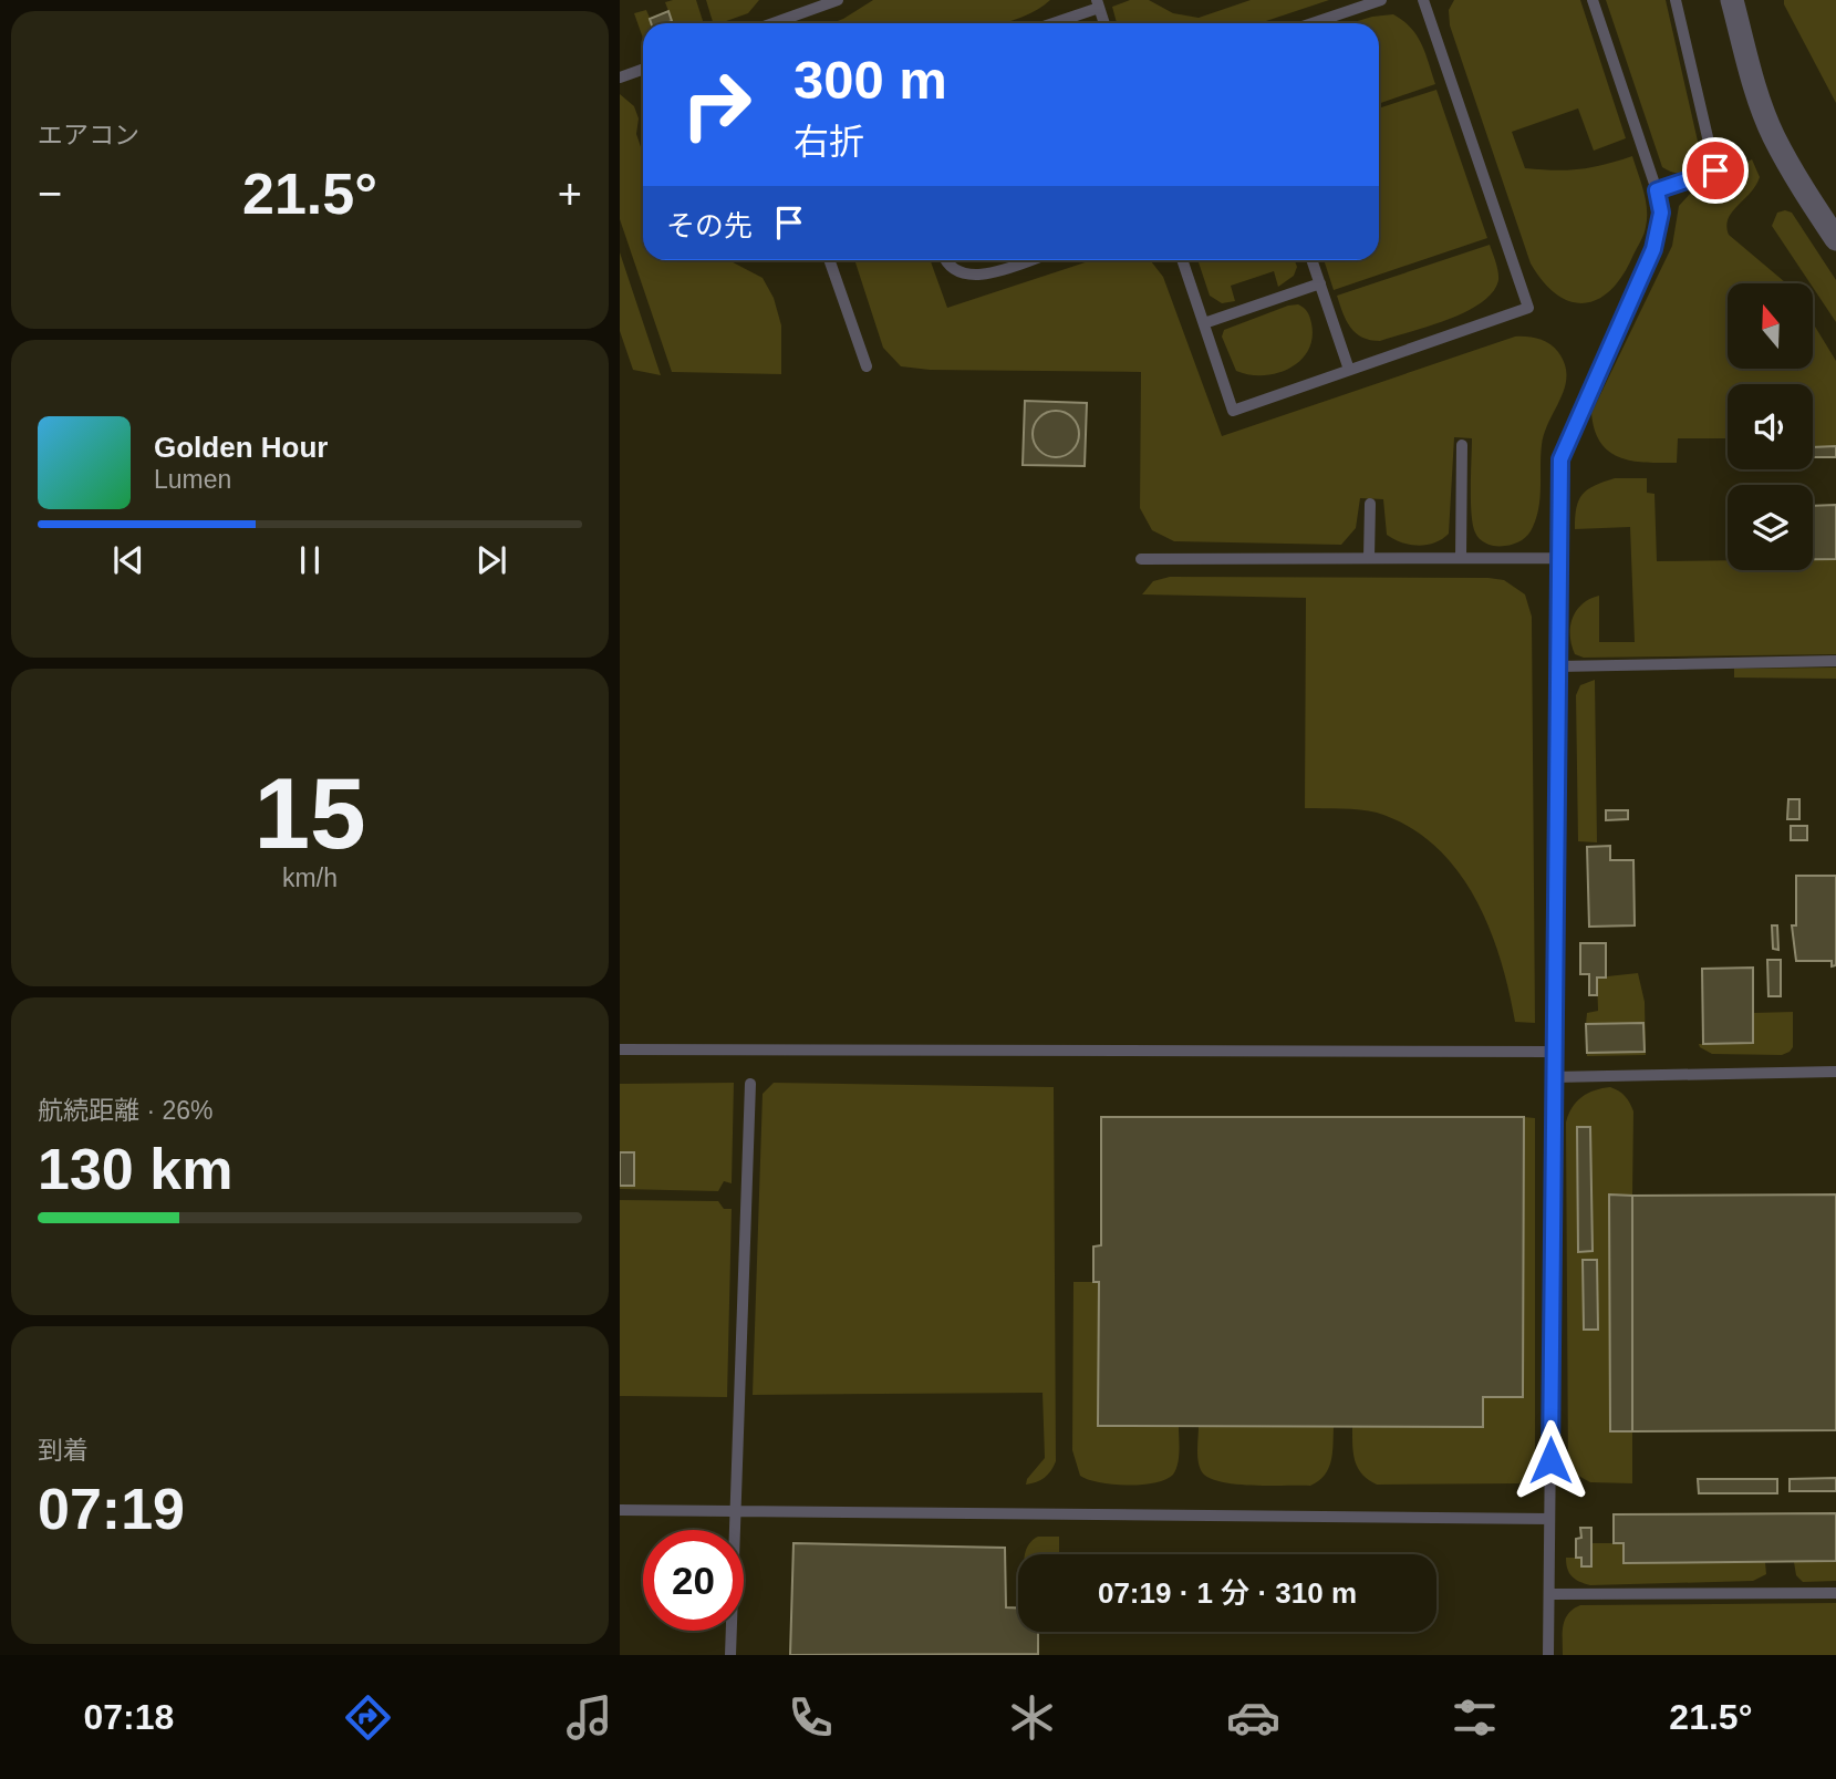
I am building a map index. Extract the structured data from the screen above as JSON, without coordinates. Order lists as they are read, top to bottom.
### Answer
{
  "north": "top",
  "page": {
    "tile": [
      "エアコン",
      ["15", "km/h"],
      ["航続距離 · 26%", "130 km"],
      ["到着", "07:19"]
    ],
    "turn": ["300 m", "右折"],
    "heat": ["−", "21.5°", "+"],
    "then": "その先",
    "song": ["Golden Hour", "Lumen"],
    "limit": "20",
    "trip": "07:19 · 1 分 · 310 m",
    "tabs": ["07:18", "21.5°"]
  }
}
